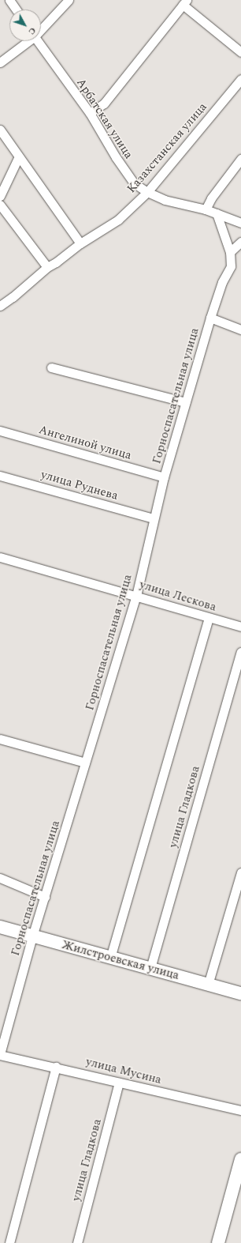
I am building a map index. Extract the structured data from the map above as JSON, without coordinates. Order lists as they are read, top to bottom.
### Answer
{
  "streets": {
    "street": [
      "Арбатская улица",
      "Казахстанская улица",
      "Горноспасательная улица",
      "Ангелиной улица",
      "улица Руднева",
      "улица Лескова",
      "улица Гладкова",
      "Жилстроевская улица",
      "улица Мусина"
    ]
  },
  "crossings": [
    ["Арбатская улица", "Казахстанская улица"],
    ["Арбатская улица", "Горноспасательная улица"],
    ["Горноспасательная улица", "Ангелиной улица"],
    ["Горноспасательная улица", "улица Руднева"],
    ["Горноспасательная улица", "улица Лескова"],
    ["Горноспасательная улица", "Жилстроевская улица"],
    ["Горноспасательная улица", "улица Мусина"],
    ["улица Гладкова", "Жилстроевская улица"],
    ["улица Гладкова", "улица Мусина"]
  ],
  "north": "bottom right"
}
